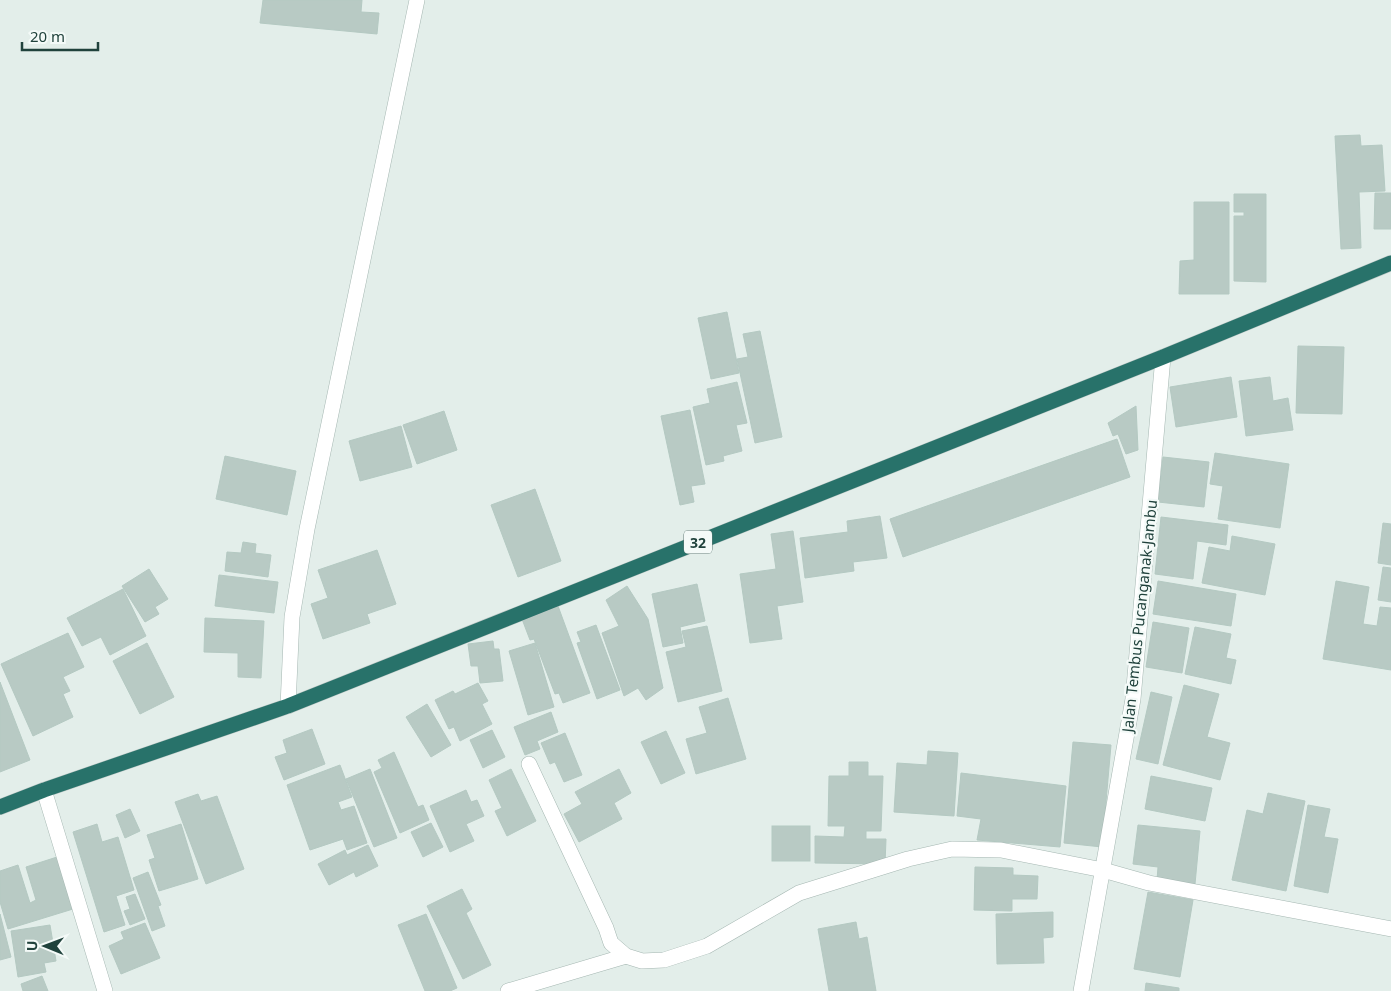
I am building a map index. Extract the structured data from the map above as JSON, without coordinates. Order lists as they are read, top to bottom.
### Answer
{
  "streets": {
    "highway": ["32"],
    "street": ["Jalan Tembus Pucanganak-Jambu"]
  },
  "crossings": [
    ["32", "Jalan Tembus Pucanganak-Jambu"]
  ],
  "scale_bar": "20 m",
  "north": "left"
}
